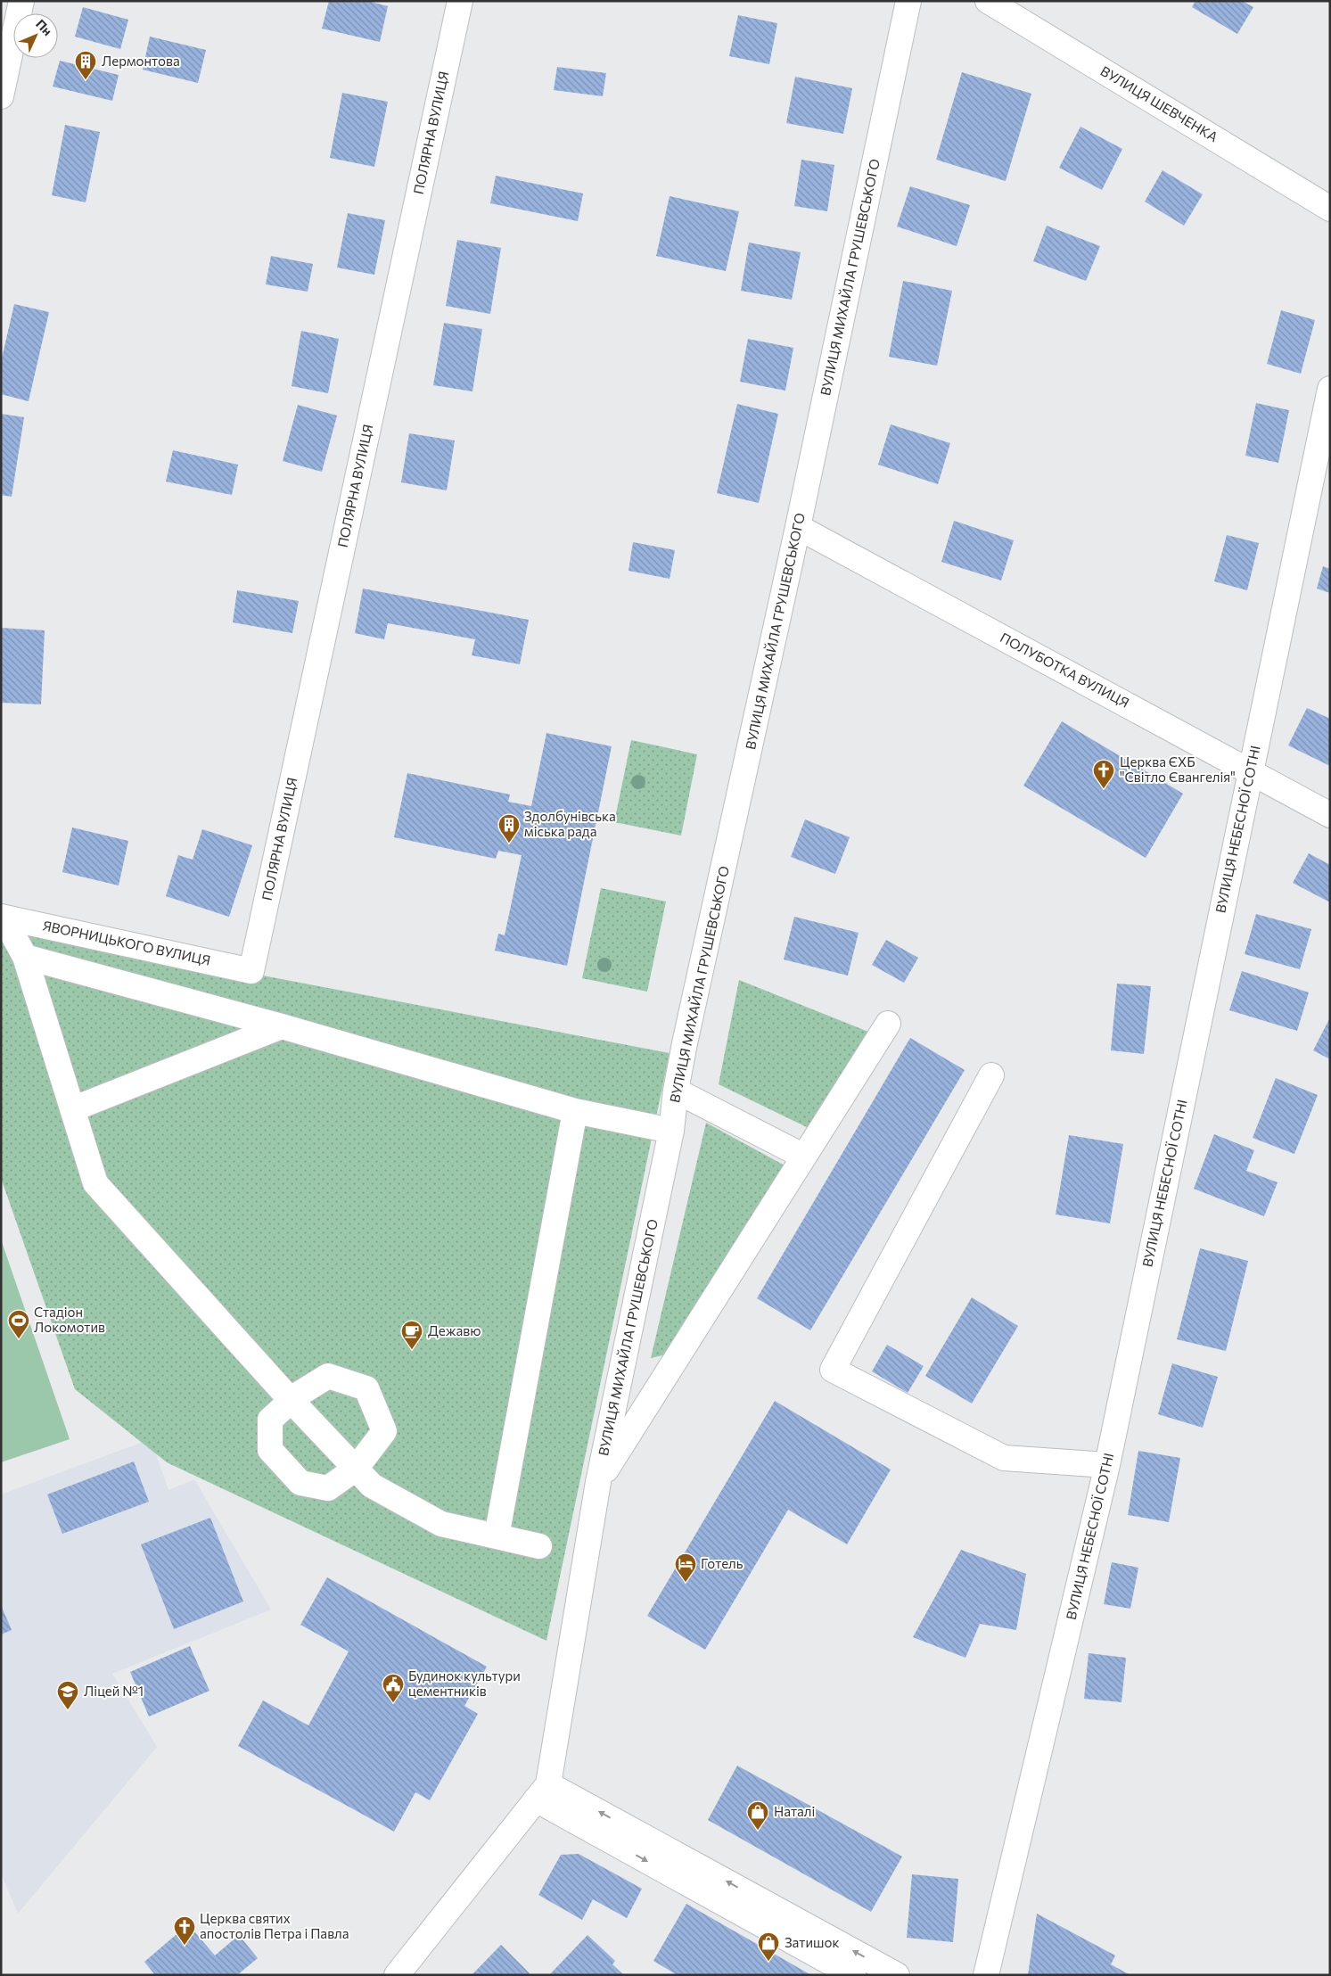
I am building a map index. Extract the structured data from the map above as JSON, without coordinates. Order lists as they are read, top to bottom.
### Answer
{
  "streets": {
    "street": [
      "ВУЛИЦЯ ШЕВЧЕНКА",
      "ПОЛЯРНА ВУЛИЦЯ",
      "ВУЛИЦЯ МИХАЙЛА ГРУШЕВСЬКОГО",
      "ПОЛУБОТКА ВУЛИЦЯ",
      "ВУЛИЦЯ НЕБЕСНОЇ СОТНІ",
      "ЯВОРНИЦЬКОГО ВУЛИЦЯ"
    ]
  },
  "crossings": [
    ["ПОЛЯРНА ВУЛИЦЯ", "ЯВОРНИЦЬКОГО ВУЛИЦЯ"],
    ["ВУЛИЦЯ МИХАЙЛА ГРУШЕВСЬКОГО", "ПОЛУБОТКА ВУЛИЦЯ"],
    ["ПОЛУБОТКА ВУЛИЦЯ", "ВУЛИЦЯ НЕБЕСНОЇ СОТНІ"]
  ],
  "places": {
    "building": ["Лермонтова", "Здолбунівська міська рада"],
    "church": ["Церква ЄХБ \"Світло Євангелія\"", "Церква святих апостолів Петра і Павла"],
    "sports": ["Стадіон Локомотив"],
    "cafe": ["Дежавю"],
    "hotel": ["Готель"],
    "public building": ["Будинок культури цементників"],
    "school or university": ["Ліцей №1"],
    "shop": ["Наталі", "Затишок"]
  },
  "north": "top right"
}
